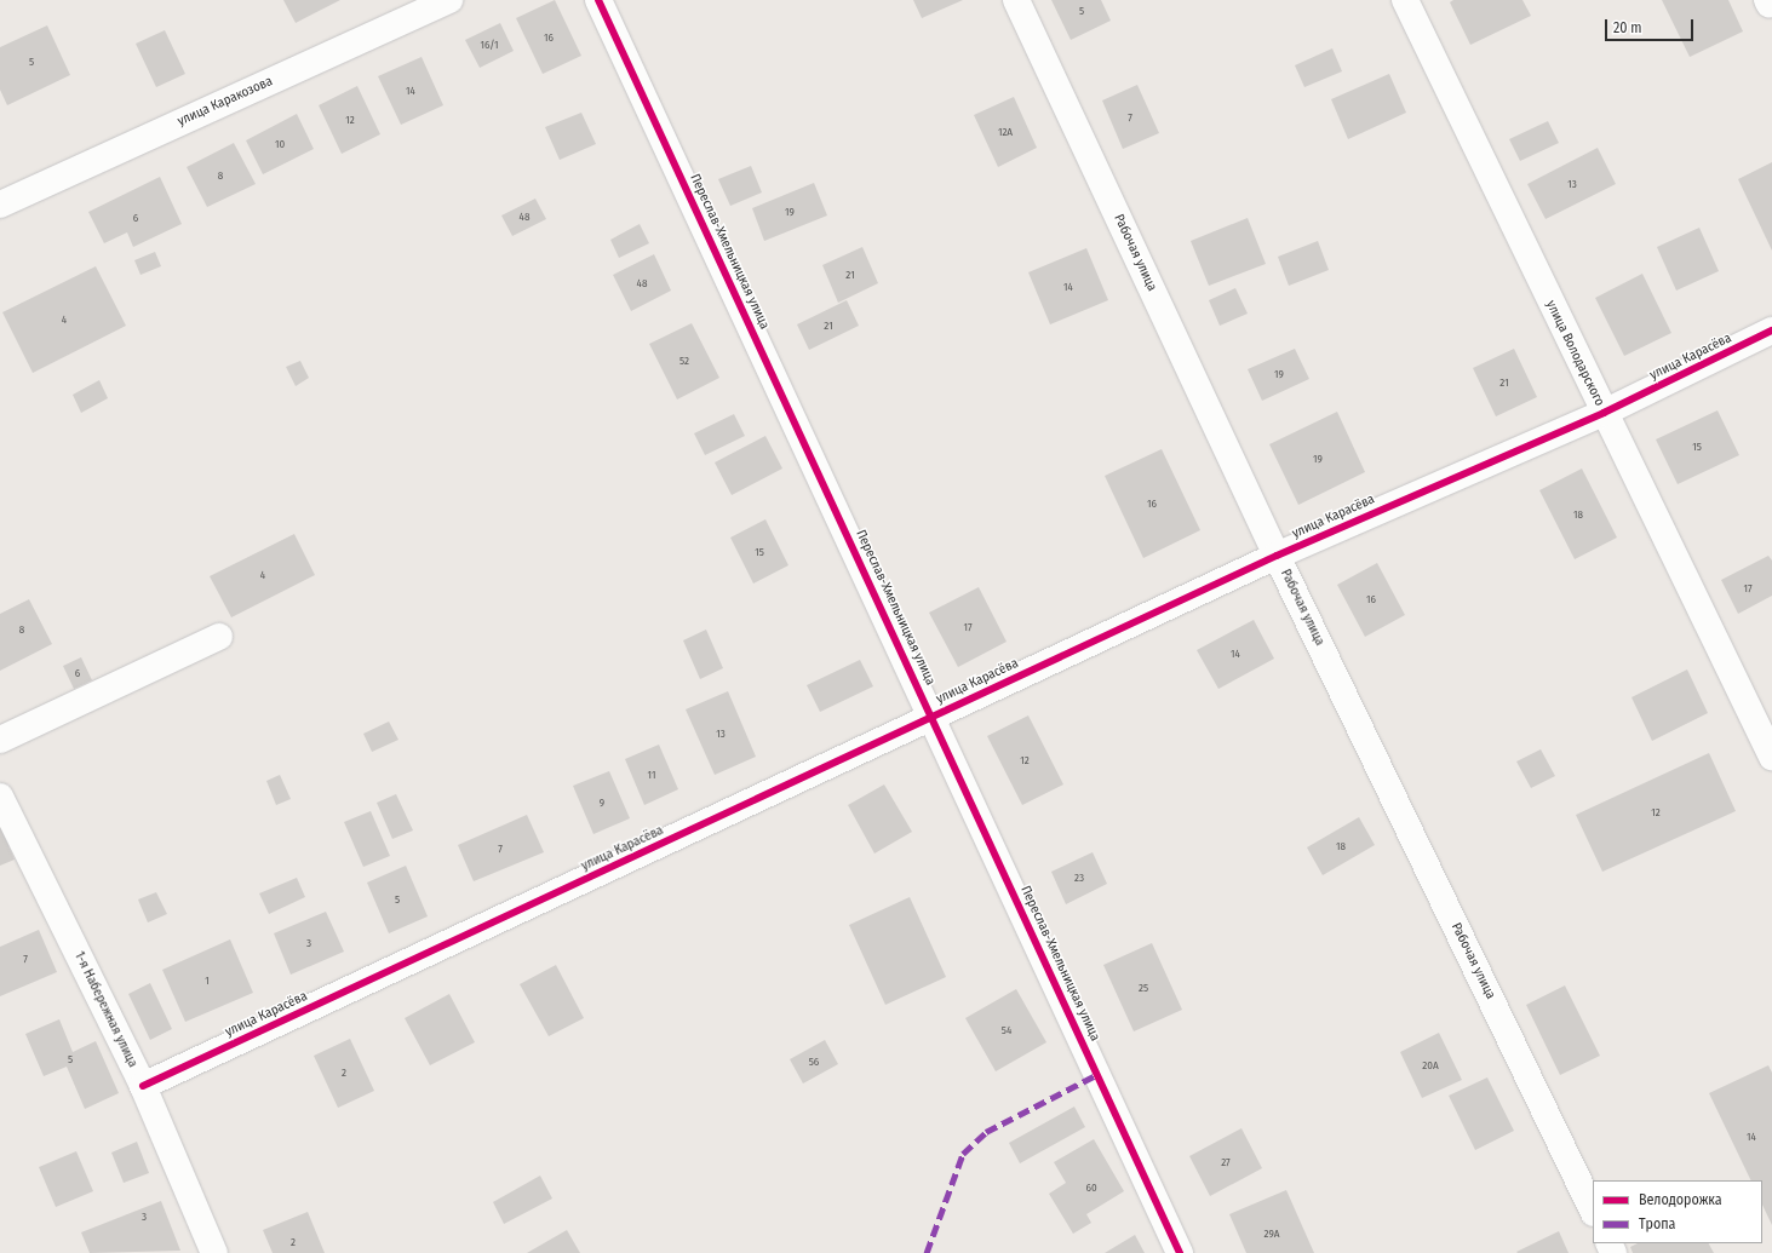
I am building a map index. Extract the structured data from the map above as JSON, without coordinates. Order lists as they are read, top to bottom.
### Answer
{
  "streets": {
    "street": [
      "улица Каракозова",
      "Переслав-Хмельницкая улица",
      "Рабочая улица",
      "улица Володарского",
      "улица Карасёва",
      "1-я Набережная улица"
    ]
  },
  "crossings": [
    ["Переслав-Хмельницкая улица", "улица Карасёва"],
    ["Рабочая улица", "улица Карасёва"],
    ["улица Володарского", "улица Карасёва"],
    ["улица Карасёва", "1-я Набережная улица"]
  ],
  "house_numbers": [
    "5",
    "16",
    "16/1",
    "5",
    "14",
    "7",
    "12",
    "12А",
    "10",
    "8",
    "13",
    "19",
    "48",
    "6",
    "21",
    "48",
    "14",
    "4",
    "21",
    "52",
    "19",
    "21",
    "15",
    "19",
    "16",
    "18",
    "15",
    "4",
    "17",
    "16",
    "17",
    "8",
    "14",
    "6",
    "13",
    "12",
    "11",
    "9",
    "12",
    "18",
    "7",
    "23",
    "5",
    "3",
    "7",
    "1",
    "25",
    "54",
    "5",
    "56",
    "20А",
    "2",
    "14",
    "27",
    "60",
    "3",
    "29А",
    "2"
  ],
  "legend": ["Велодорожка", "Тропа"],
  "scale_bar": "20 m"
}
